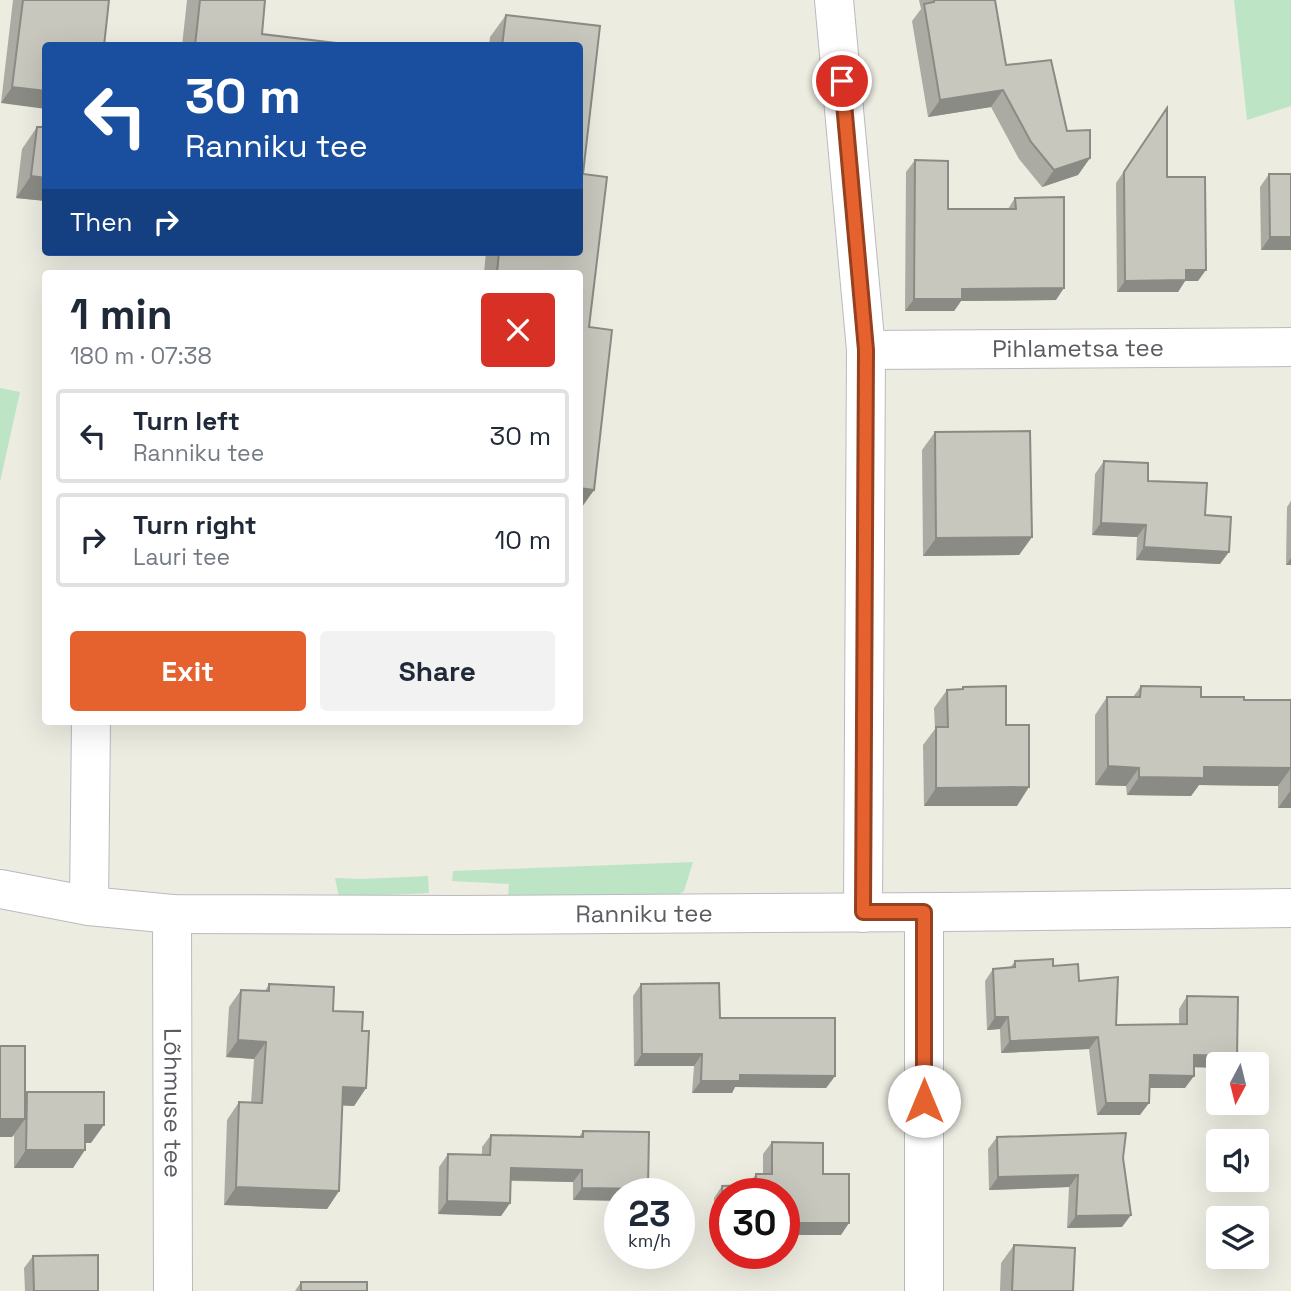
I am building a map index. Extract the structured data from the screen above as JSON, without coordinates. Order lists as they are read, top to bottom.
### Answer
{
  "streets": {
    "street": ["Pihlametsa tee", "Ranniku tee", "Lõhmuse tee"]
  },
  "crossings": [
    ["Ranniku tee", "Lõhmuse tee"]
  ],
  "north": "bottom",
  "page": {
    "turn": ["30 m", "Ranniku tee"],
    "then": "Then",
    "heading": ["1 min", "180 m · 07:38"],
    "list": [
      {
        "name": "Turn left",
        "note": "Ranniku tee",
        "value": "30 m"
      },
      {
        "name": "Turn right",
        "note": "Lauri tee",
        "value": "10 m"
      }
    ],
    "buttons": ["Exit", "Share"],
    "speed": "23 km/h",
    "limit": "30"
  }
}
